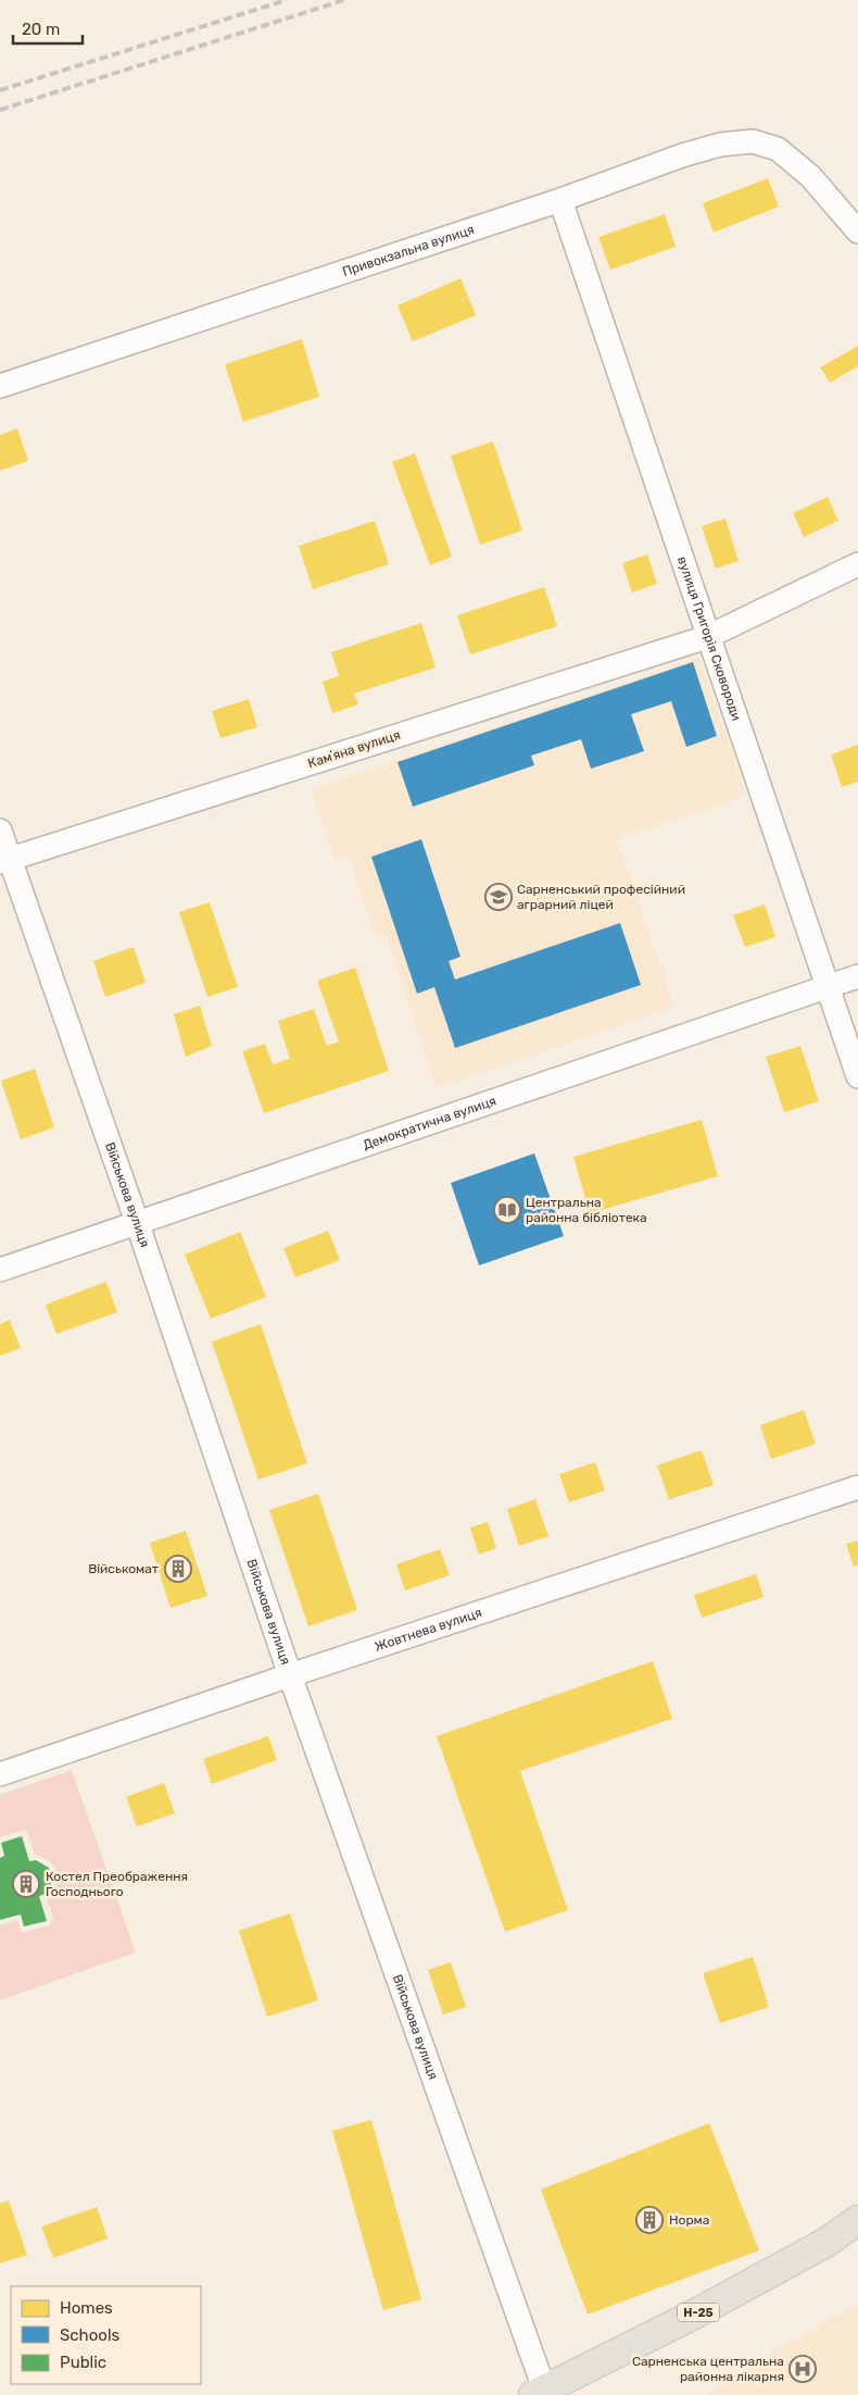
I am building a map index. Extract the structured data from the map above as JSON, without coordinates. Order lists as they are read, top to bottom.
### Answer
{
  "streets": {
    "main road": ["Н-25"],
    "street": [
      "Привокзальна вулиця",
      "вулиця Григорія Сковороди",
      "Камʼяна вулиця",
      "Демократична вулиця",
      "Військова вулиця",
      "Жовтнева вулиця"
    ]
  },
  "crossings": [
    ["Привокзальна вулиця", "вулиця Григорія Сковороди"],
    ["вулиця Григорія Сковороди", "Камʼяна вулиця"],
    ["вулиця Григорія Сковороди", "Демократична вулиця"],
    ["Камʼяна вулиця", "Військова вулиця"],
    ["Демократична вулиця", "Військова вулиця"],
    ["Військова вулиця", "Жовтнева вулиця"],
    ["Військова вулиця", "Н-25"]
  ],
  "places": {
    "school or university": ["Сарненський професійний аграрний ліцей"],
    "library": ["Центральна районна бібліотека"],
    "building": ["Військомат", "Костел Преображення Господнього", "Норма"],
    "hospital": ["Сарненська центральна районна лікарня"]
  },
  "legend": ["Homes", "Schools", "Public"],
  "scale_bar": "20 m"
}
